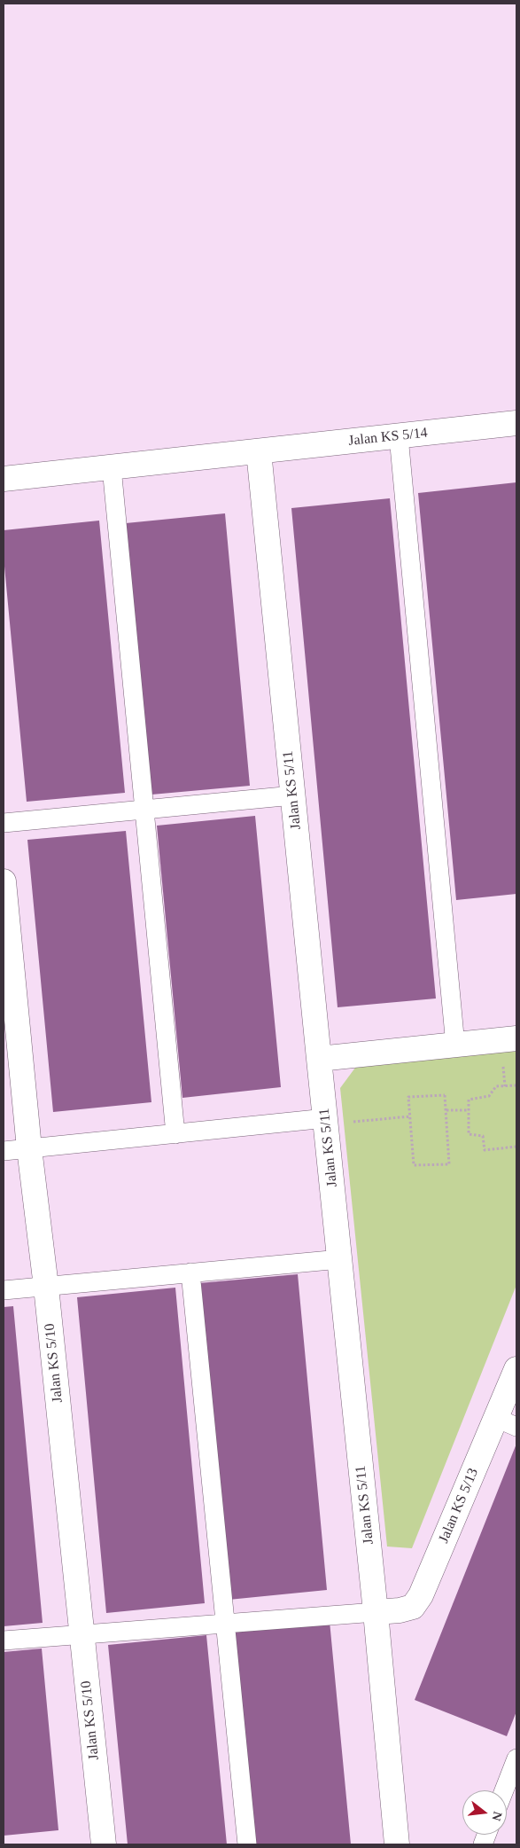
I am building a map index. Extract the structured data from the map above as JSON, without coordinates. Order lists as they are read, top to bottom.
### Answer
{
  "streets": {
    "street": [
      "Jalan KS 5/14",
      "Jalan KS 5/11",
      "Jalan KS 5/10",
      "Jalan KS 5/13"
    ]
  },
  "crossings": [
    ["Jalan KS 5/14", "Jalan KS 5/11"],
    ["Jalan KS 5/11", "Jalan KS 5/13"]
  ],
  "north": "right"
}
